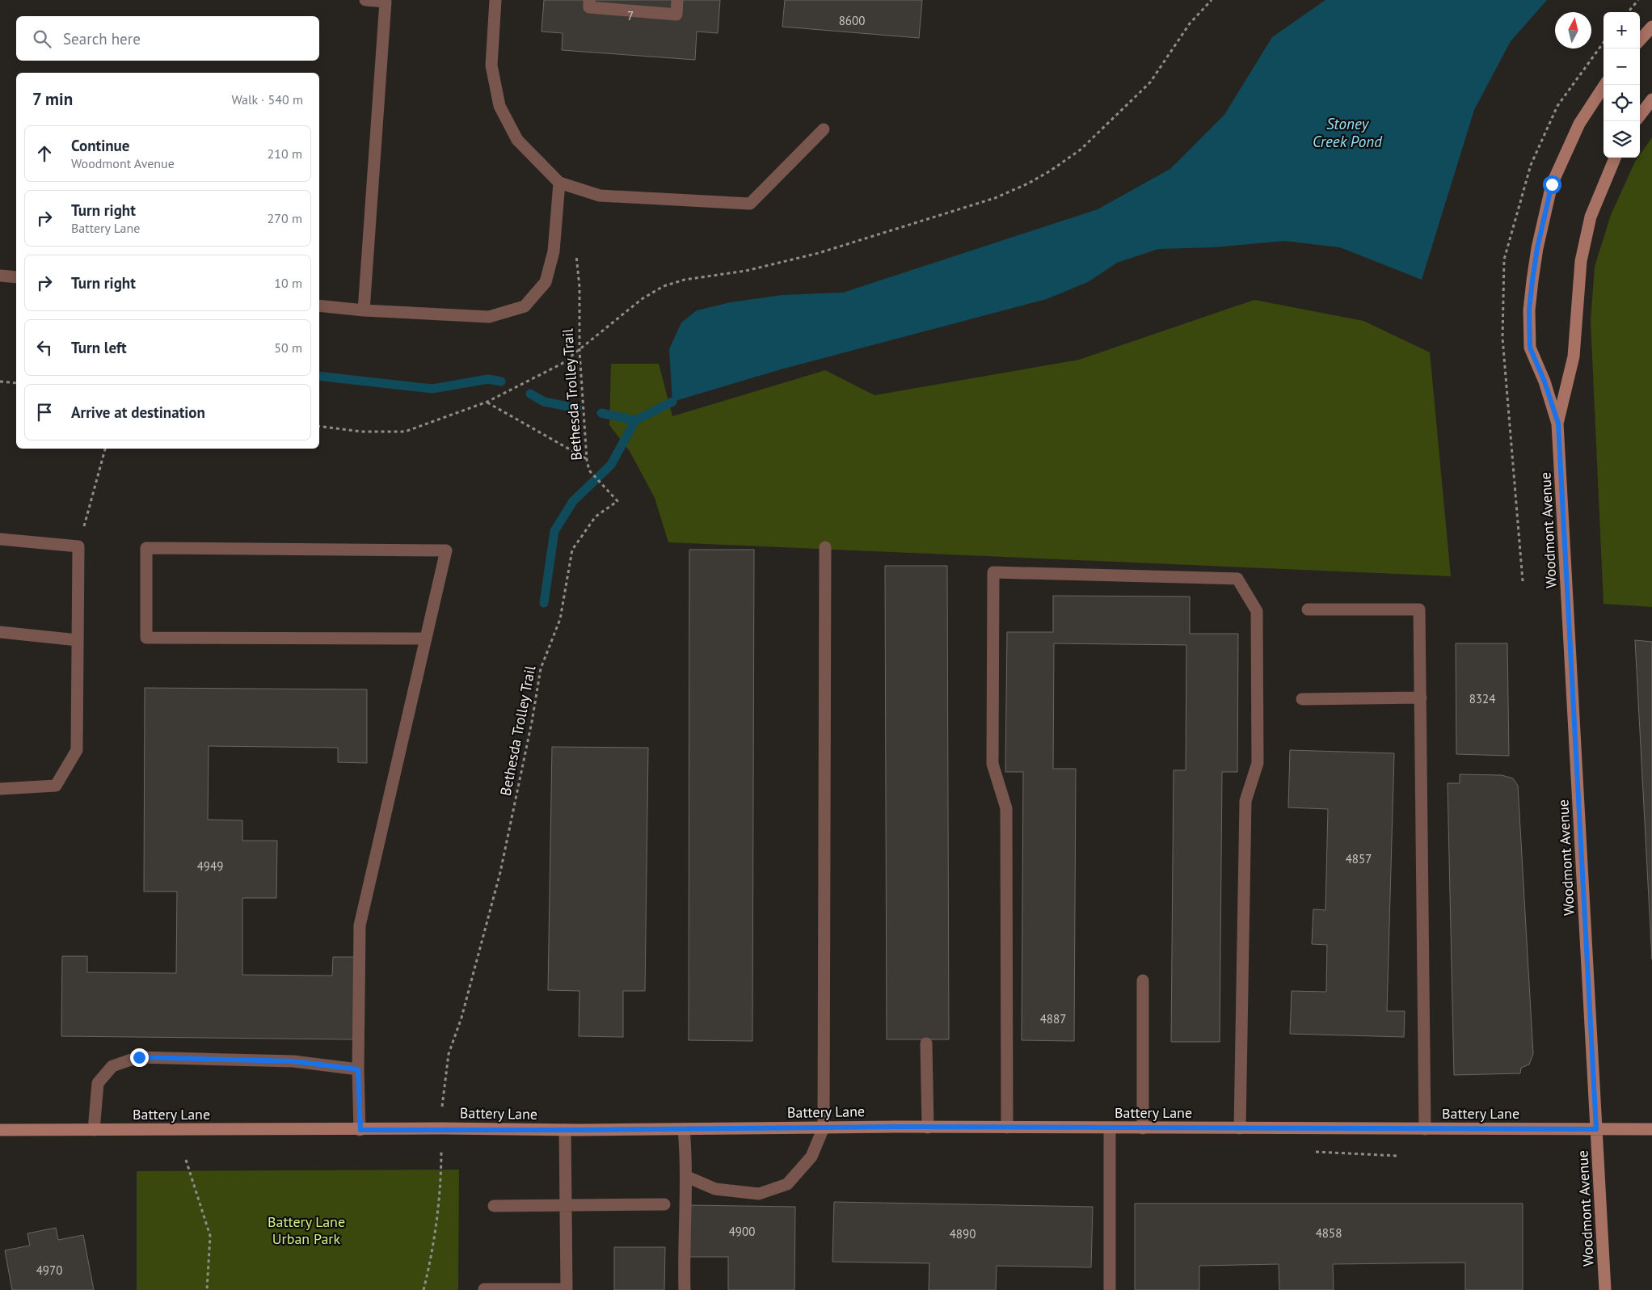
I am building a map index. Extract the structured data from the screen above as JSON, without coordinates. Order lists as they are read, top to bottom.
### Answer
{
  "streets": {
    "street": ["Woodmont Avenue", "Battery Lane"],
    "path": ["Bethesda Trolley Trail"]
  },
  "crossings": [
    ["Woodmont Avenue", "Battery Lane"]
  ],
  "water": ["Stoney Creek Pond"],
  "parks": ["Battery Lane Urban Park"],
  "house_numbers": [
    "7",
    "8600",
    "8324",
    "4857",
    "4949",
    "4887",
    "4900",
    "4858",
    "4890",
    "4970"
  ],
  "north": "top",
  "page": {
    "map_buttons": ["+", "−"],
    "search": "Search here",
    "heading": ["7 min", "Walk · 540 m"],
    "list": [
      ["Continue", "Woodmont Avenue", "210 m"],
      ["Turn right", "Battery Lane", "270 m"],
      ["Turn right", "10 m"],
      ["Turn left", "50 m"],
      "Arrive at destination"
    ]
  }
}
